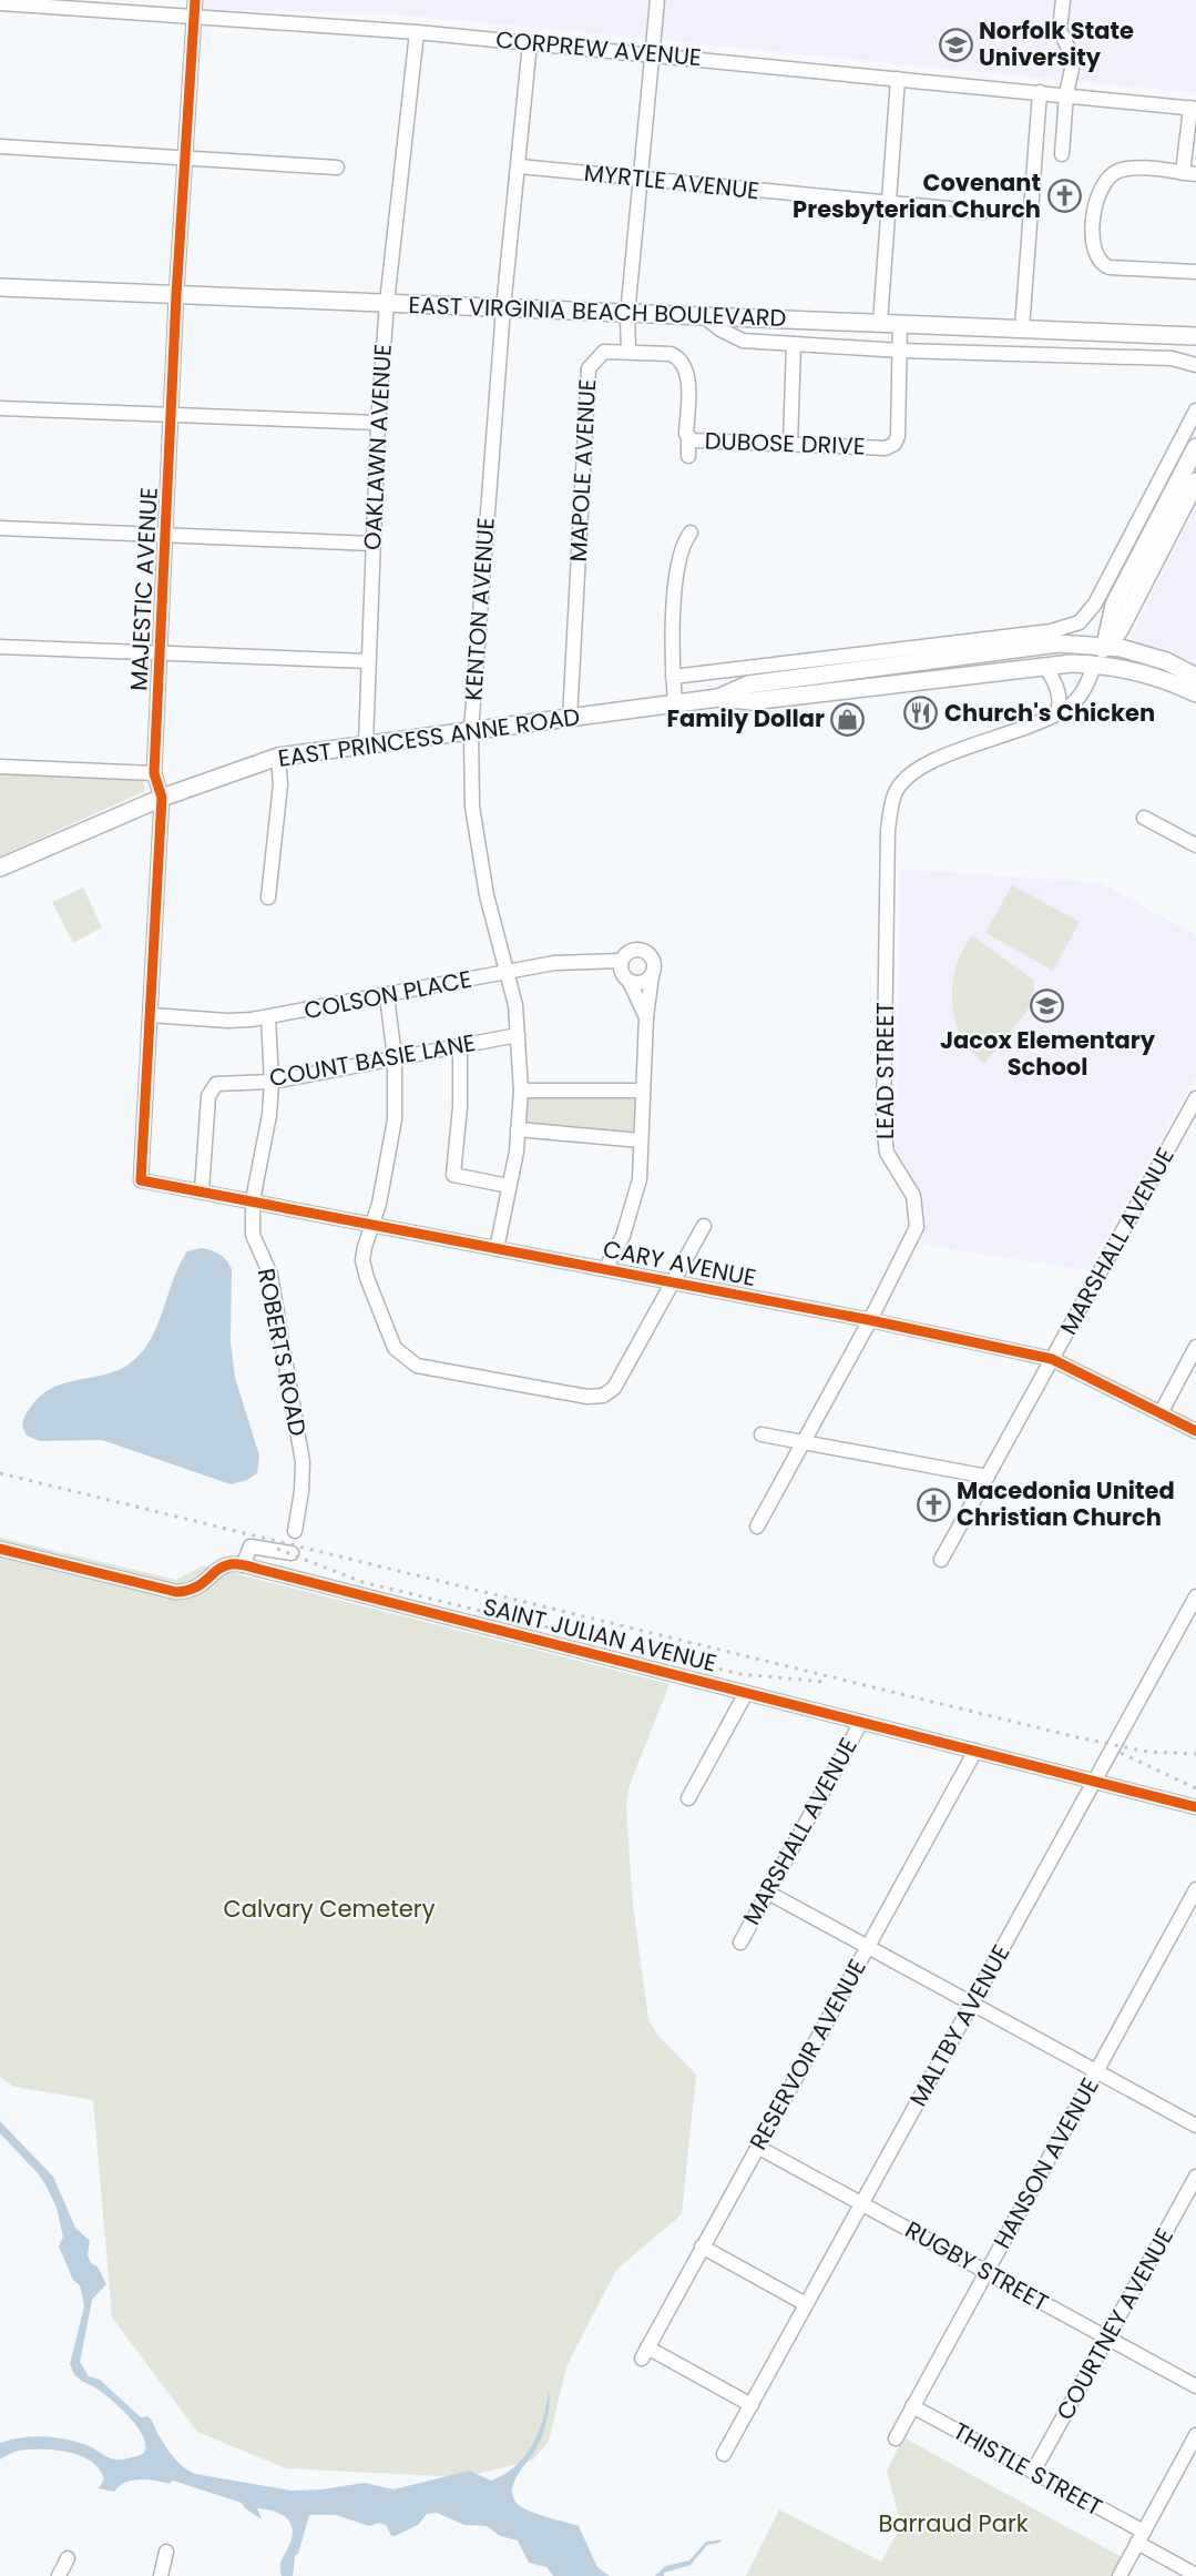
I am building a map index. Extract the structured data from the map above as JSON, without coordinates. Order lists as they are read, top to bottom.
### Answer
{
  "streets": {
    "main road": ["EAST VIRGINIA BEACH BOULEVARD", "EAST PRINCESS ANNE ROAD"],
    "street": [
      "CORPREW AVENUE",
      "MYRTLE AVENUE",
      "DUBOSE DRIVE",
      "OAKLAWN AVENUE",
      "MAPOLE AVENUE",
      "MAJESTIC AVENUE",
      "KENTON AVENUE",
      "COLSON PLACE",
      "COUNT BASIE LANE",
      "LEAD STREET",
      "MARSHALL AVENUE",
      "CARY AVENUE",
      "ROBERTS ROAD",
      "SAINT JULIAN AVENUE",
      "MALTBY AVENUE",
      "RESERVOIR AVENUE",
      "HANSON AVENUE",
      "RUGBY STREET",
      "COURTNEY AVENUE",
      "THISTLE STREET"
    ]
  },
  "crossings": [
    ["CORPREW AVENUE", "OAKLAWN AVENUE"],
    ["CORPREW AVENUE", "MAJESTIC AVENUE"],
    ["CORPREW AVENUE", "KENTON AVENUE"],
    ["MYRTLE AVENUE", "KENTON AVENUE"],
    ["EAST VIRGINIA BEACH BOULEVARD", "DUBOSE DRIVE"],
    ["EAST VIRGINIA BEACH BOULEVARD", "OAKLAWN AVENUE"],
    ["EAST VIRGINIA BEACH BOULEVARD", "MAJESTIC AVENUE"],
    ["EAST VIRGINIA BEACH BOULEVARD", "KENTON AVENUE"],
    ["DUBOSE DRIVE", "MAPOLE AVENUE"],
    ["OAKLAWN AVENUE", "EAST PRINCESS ANNE ROAD"],
    ["MAPOLE AVENUE", "EAST PRINCESS ANNE ROAD"],
    ["MAJESTIC AVENUE", "EAST PRINCESS ANNE ROAD"],
    ["MAJESTIC AVENUE", "COLSON PLACE"],
    ["MAJESTIC AVENUE", "CARY AVENUE"],
    ["KENTON AVENUE", "EAST PRINCESS ANNE ROAD"],
    ["KENTON AVENUE", "COLSON PLACE"],
    ["KENTON AVENUE", "COUNT BASIE LANE"],
    ["KENTON AVENUE", "CARY AVENUE"],
    ["EAST PRINCESS ANNE ROAD", "LEAD STREET"],
    ["COLSON PLACE", "ROBERTS ROAD"],
    ["COUNT BASIE LANE", "CARY AVENUE"],
    ["COUNT BASIE LANE", "ROBERTS ROAD"],
    ["LEAD STREET", "CARY AVENUE"],
    ["MARSHALL AVENUE", "CARY AVENUE"],
    ["MARSHALL AVENUE", "SAINT JULIAN AVENUE"],
    ["CARY AVENUE", "ROBERTS ROAD"],
    ["SAINT JULIAN AVENUE", "MALTBY AVENUE"],
    ["SAINT JULIAN AVENUE", "RESERVOIR AVENUE"],
    ["MALTBY AVENUE", "RESERVOIR AVENUE"],
    ["MALTBY AVENUE", "RUGBY STREET"],
    ["RESERVOIR AVENUE", "RUGBY STREET"],
    ["HANSON AVENUE", "RUGBY STREET"],
    ["HANSON AVENUE", "THISTLE STREET"],
    ["RUGBY STREET", "COURTNEY AVENUE"],
    ["COURTNEY AVENUE", "THISTLE STREET"]
  ],
  "parks": ["Calvary Cemetery", "Barraud Park"],
  "places": {
    "school or university": ["Norfolk State University", "Jacox Elementary School"],
    "church": ["Covenant Presbyterian Church", "Macedonia United Christian Church"],
    "restaurant": ["Church's Chicken"],
    "shop": ["Family Dollar"]
  }
}
